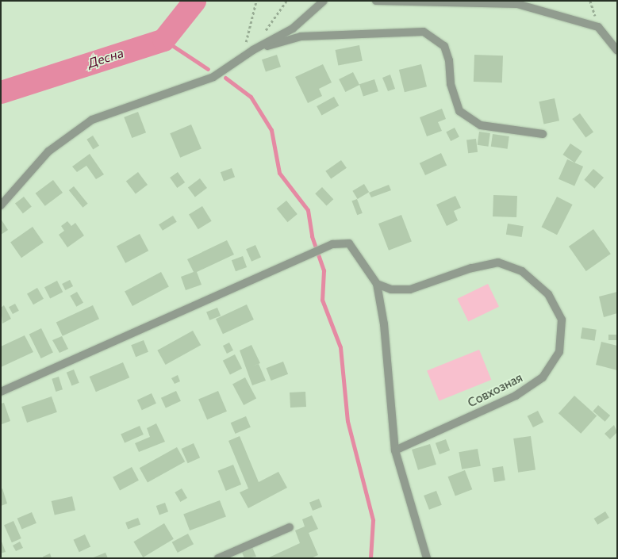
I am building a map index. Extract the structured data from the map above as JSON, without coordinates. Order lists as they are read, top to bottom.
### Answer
{
  "streets": {
    "street": ["Совхозная"]
  },
  "water": ["Десна"]
}
